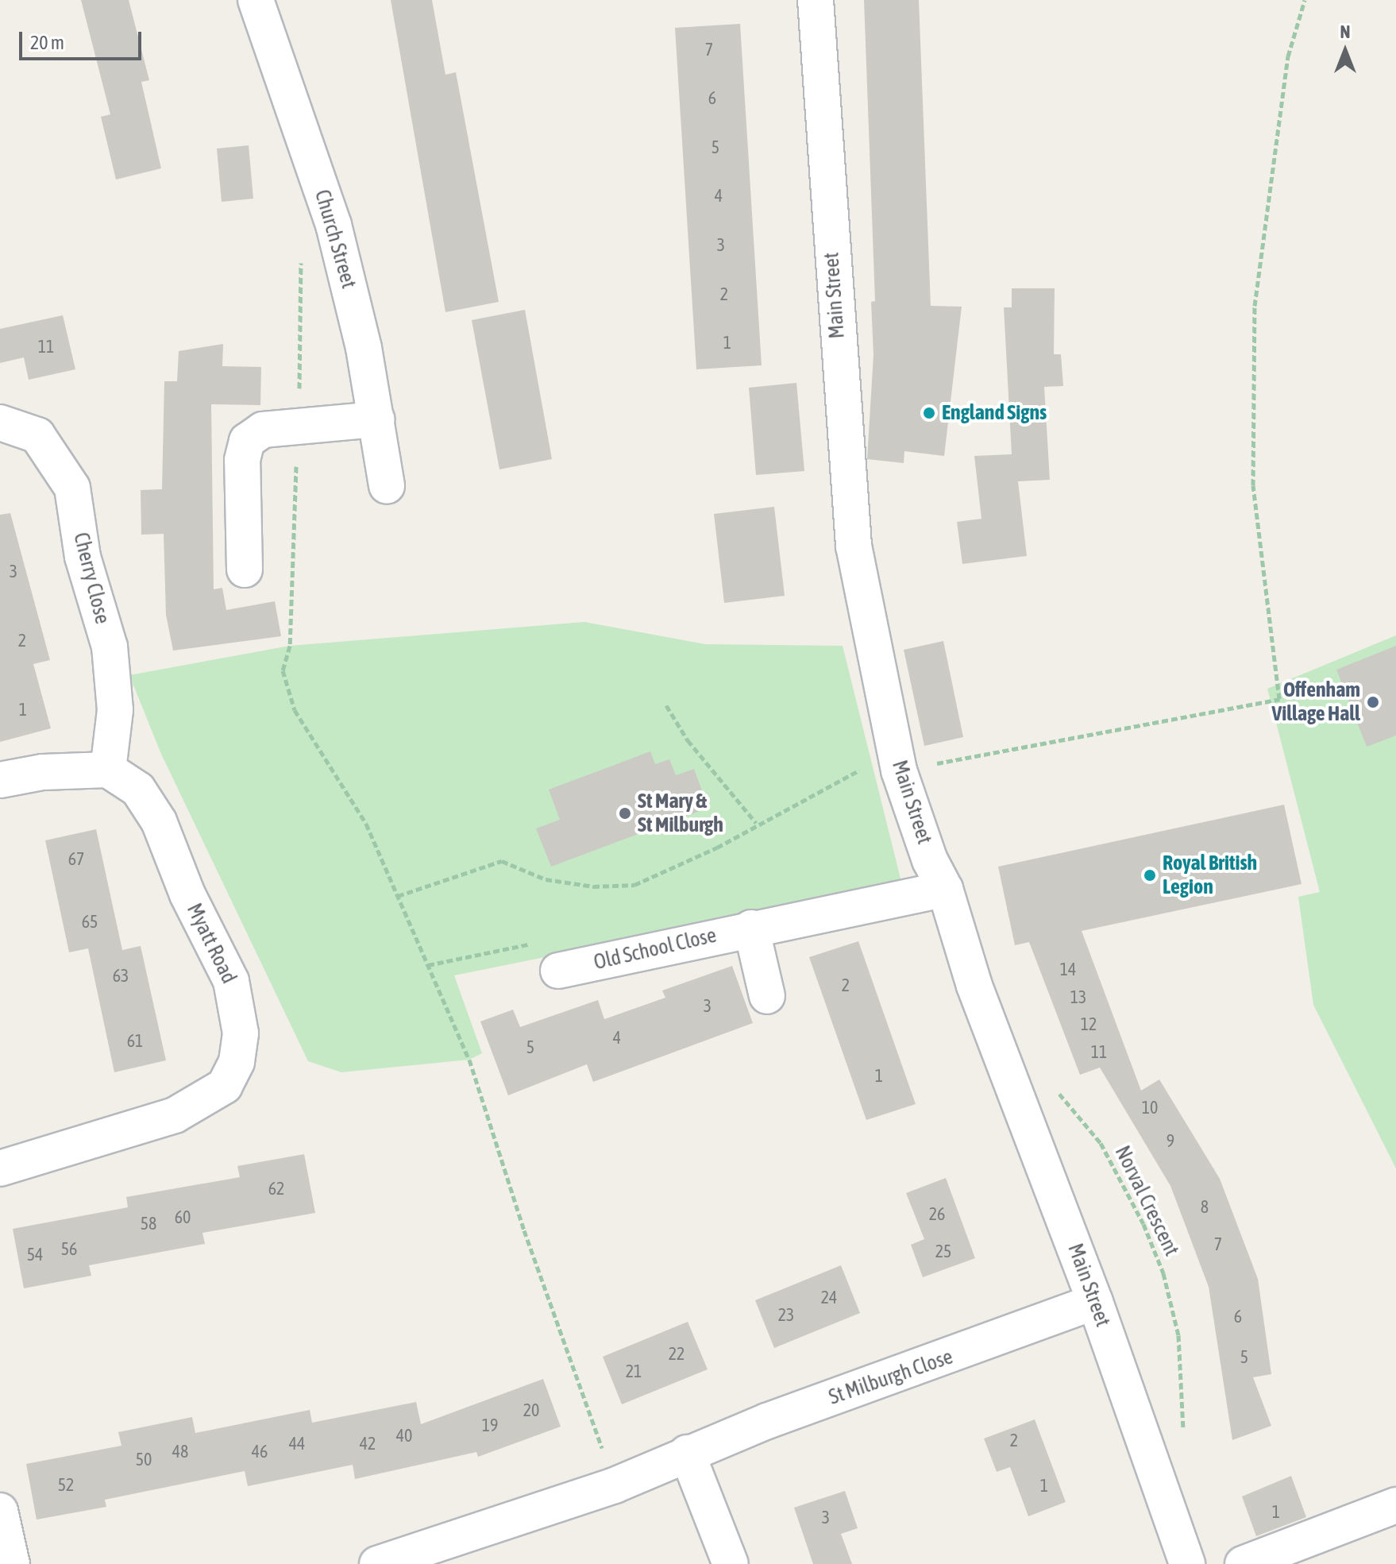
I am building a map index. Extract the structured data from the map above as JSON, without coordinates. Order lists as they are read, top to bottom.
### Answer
{
  "streets": {
    "street": [
      "Church Street",
      "Main Street",
      "Cherry Close",
      "Myatt Road",
      "Old School Close",
      "St Milburgh Close"
    ],
    "path": ["Norval Crescent"]
  },
  "crossings": [
    ["Main Street", "Old School Close"],
    ["Main Street", "St Milburgh Close"],
    ["Cherry Close", "Myatt Road"]
  ],
  "places": [
    "England Signs",
    "Offenham Village Hall",
    "St Mary & St Milburgh",
    "Royal British Legion"
  ],
  "house_numbers": [
    "7",
    "6",
    "5",
    "4",
    "3",
    "2",
    "1",
    "11",
    "3",
    "2",
    "1",
    "67",
    "65",
    "14",
    "63",
    "2",
    "13",
    "3",
    "12",
    "4",
    "61",
    "5",
    "11",
    "1",
    "10",
    "9",
    "62",
    "8",
    "26",
    "60",
    "58",
    "7",
    "56",
    "25",
    "54",
    "24",
    "23",
    "6",
    "22",
    "5",
    "21",
    "20",
    "19",
    "40",
    "2",
    "44",
    "42",
    "48",
    "46",
    "50",
    "52",
    "1",
    "1",
    "3"
  ],
  "scale_bar": "20 m",
  "north": "top"
}
